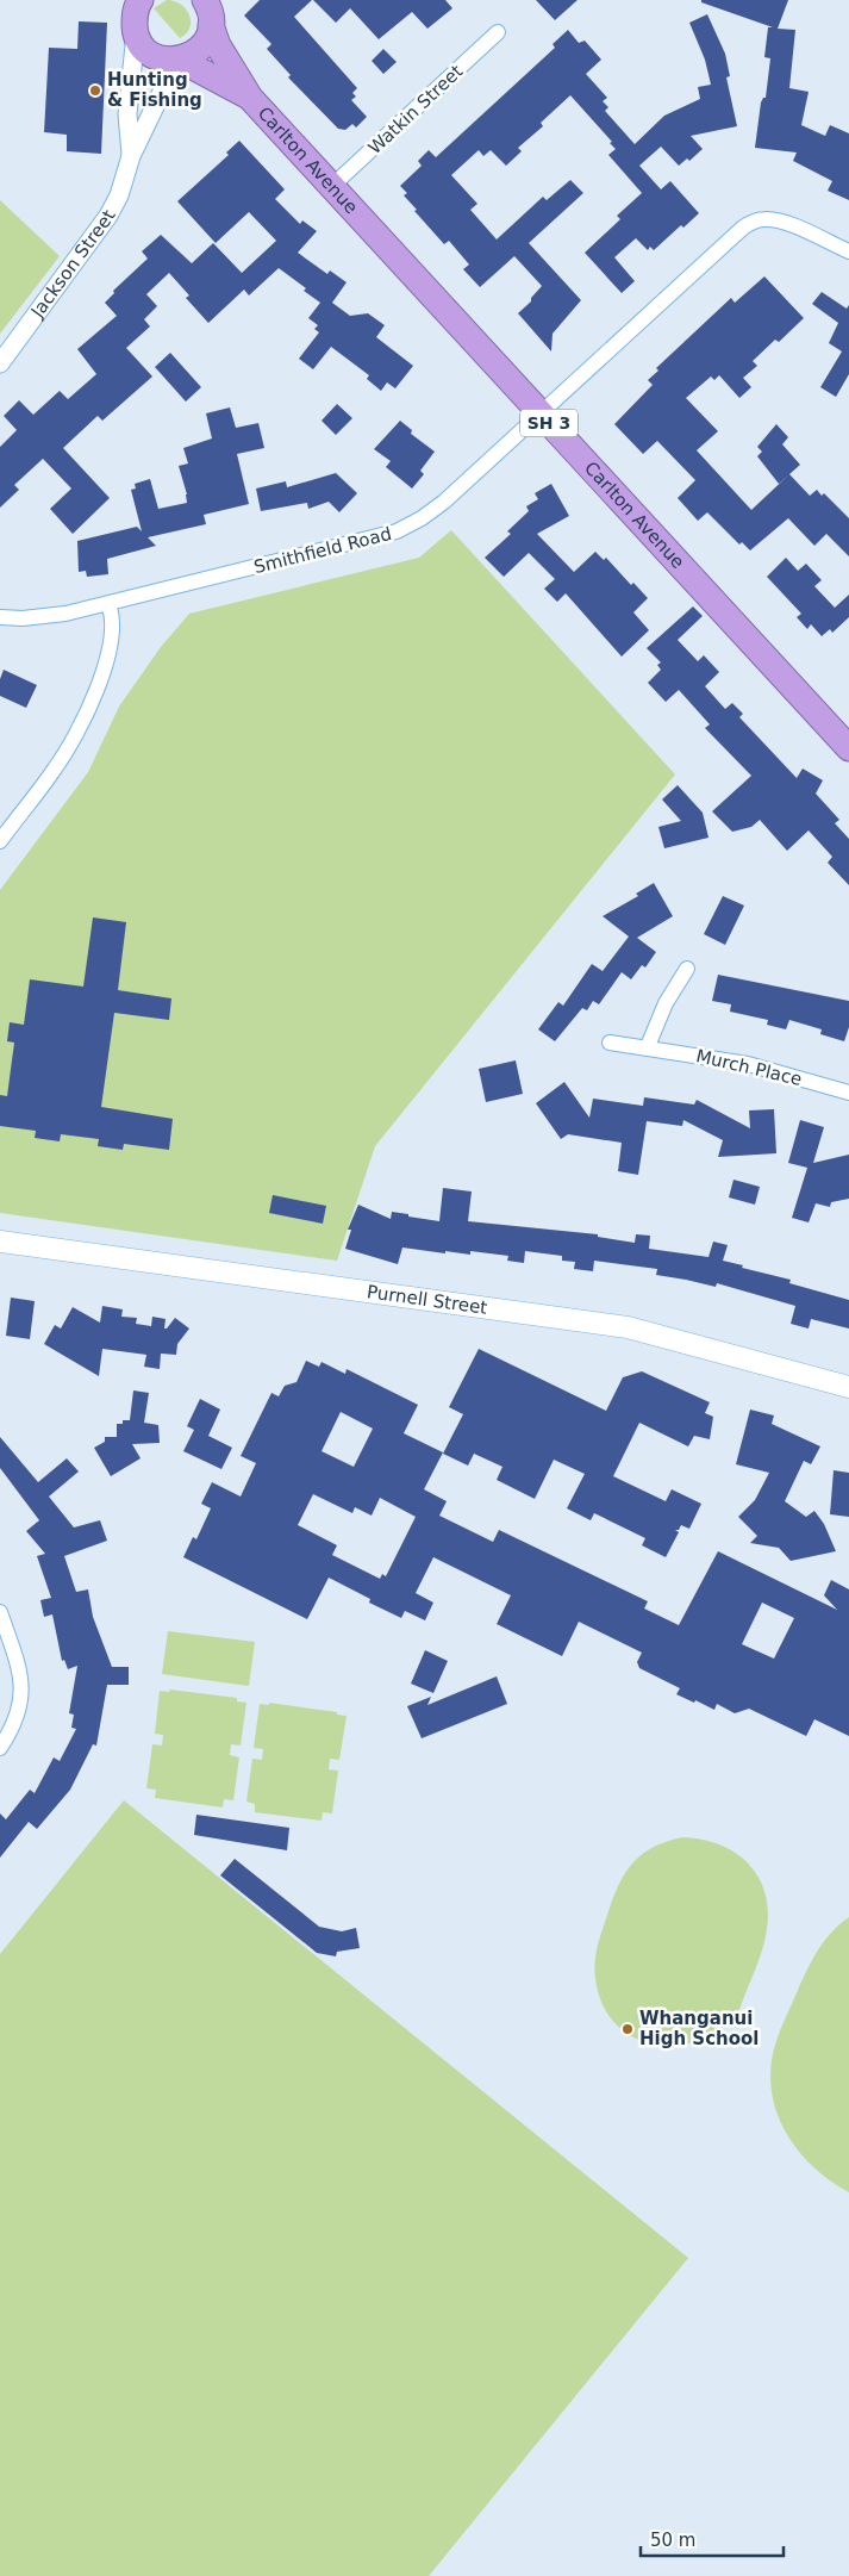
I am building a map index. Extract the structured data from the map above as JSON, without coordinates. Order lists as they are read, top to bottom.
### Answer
{
  "streets": {
    "highway": ["Carlton Avenue", "SH 3"],
    "main road": ["Purnell Street"],
    "street": [
      "Watkin Street",
      "Jackson Street",
      "Smithfield Road",
      "Murch Place"
    ]
  },
  "crossings": [
    ["Watkin Street", "Carlton Avenue"],
    ["Carlton Avenue", "Jackson Street"],
    ["Carlton Avenue", "SH 3"],
    ["Carlton Avenue", "Smithfield Road"],
    ["Jackson Street", "SH 3"]
  ],
  "places": ["Hunting & Fishing", "Whanganui High School"],
  "scale_bar": "50 m"
}
